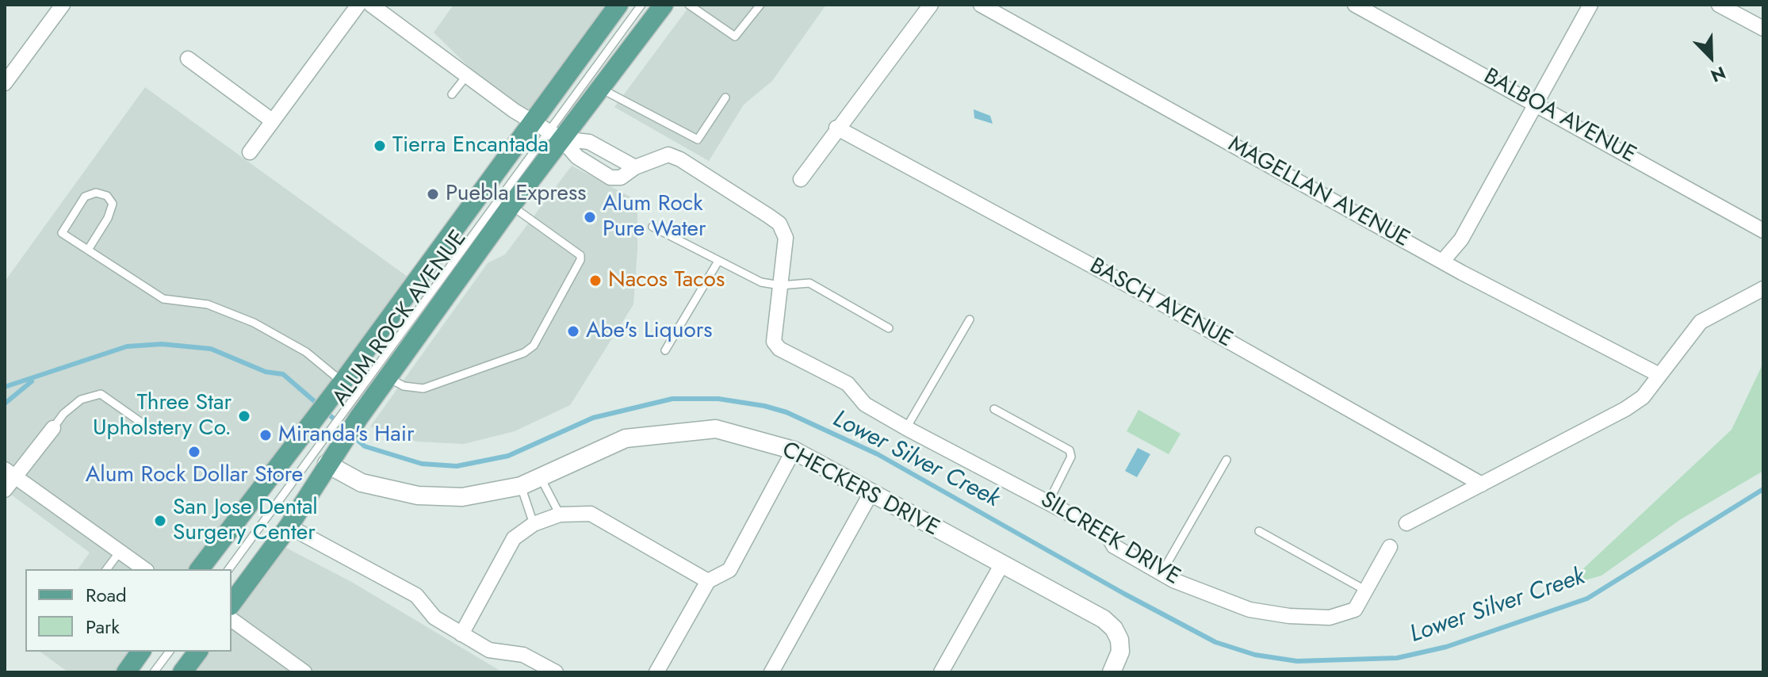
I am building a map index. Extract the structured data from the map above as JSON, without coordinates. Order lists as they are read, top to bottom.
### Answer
{
  "streets": {
    "main road": ["ALUM ROCK AVENUE"],
    "street": [
      "BALBOA AVENUE",
      "MAGELLAN AVENUE",
      "BASCH AVENUE",
      "CHECKERS DRIVE",
      "SILCREEK DRIVE"
    ]
  },
  "crossings": [
    ["ALUM ROCK AVENUE", "CHECKERS DRIVE"],
    ["ALUM ROCK AVENUE", "SILCREEK DRIVE"]
  ],
  "water": ["Lower Silver Creek"],
  "places": [
    "Tierra Encantada",
    "Puebla Express",
    "Alum Rock Pure Water",
    "Nacos Tacos",
    "Abe's Liquors",
    "Three Star Upholstery Co.",
    "Miranda's Hair",
    "Alum Rock Dollar Store",
    "San Jose Dental Surgery Center"
  ],
  "legend": ["Road", "Park"],
  "north": "bottom right"
}
